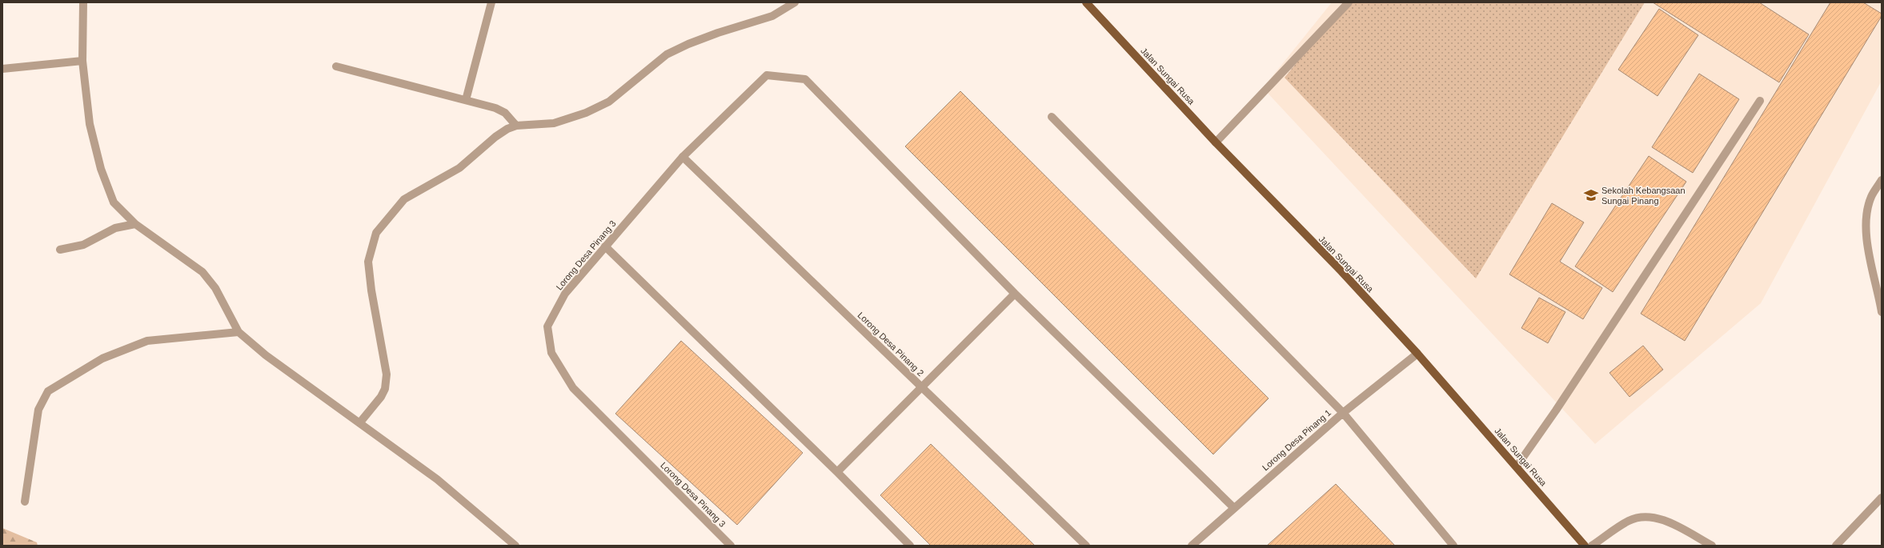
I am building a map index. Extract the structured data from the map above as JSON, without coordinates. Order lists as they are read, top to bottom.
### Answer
{
  "streets": {
    "main road": ["Jalan Sungai Rusa"],
    "street": ["Lorong Desa Pinang 3", "Lorong Desa Pinang 2", "Lorong Desa Pinang 1"]
  },
  "crossings": [
    ["Jalan Sungai Rusa", "Lorong Desa Pinang 1"],
    ["Lorong Desa Pinang 3", "Lorong Desa Pinang 2"]
  ],
  "places": {
    "school or university": ["Sekolah Kebangsaan Sungai Pinang"]
  }
}
